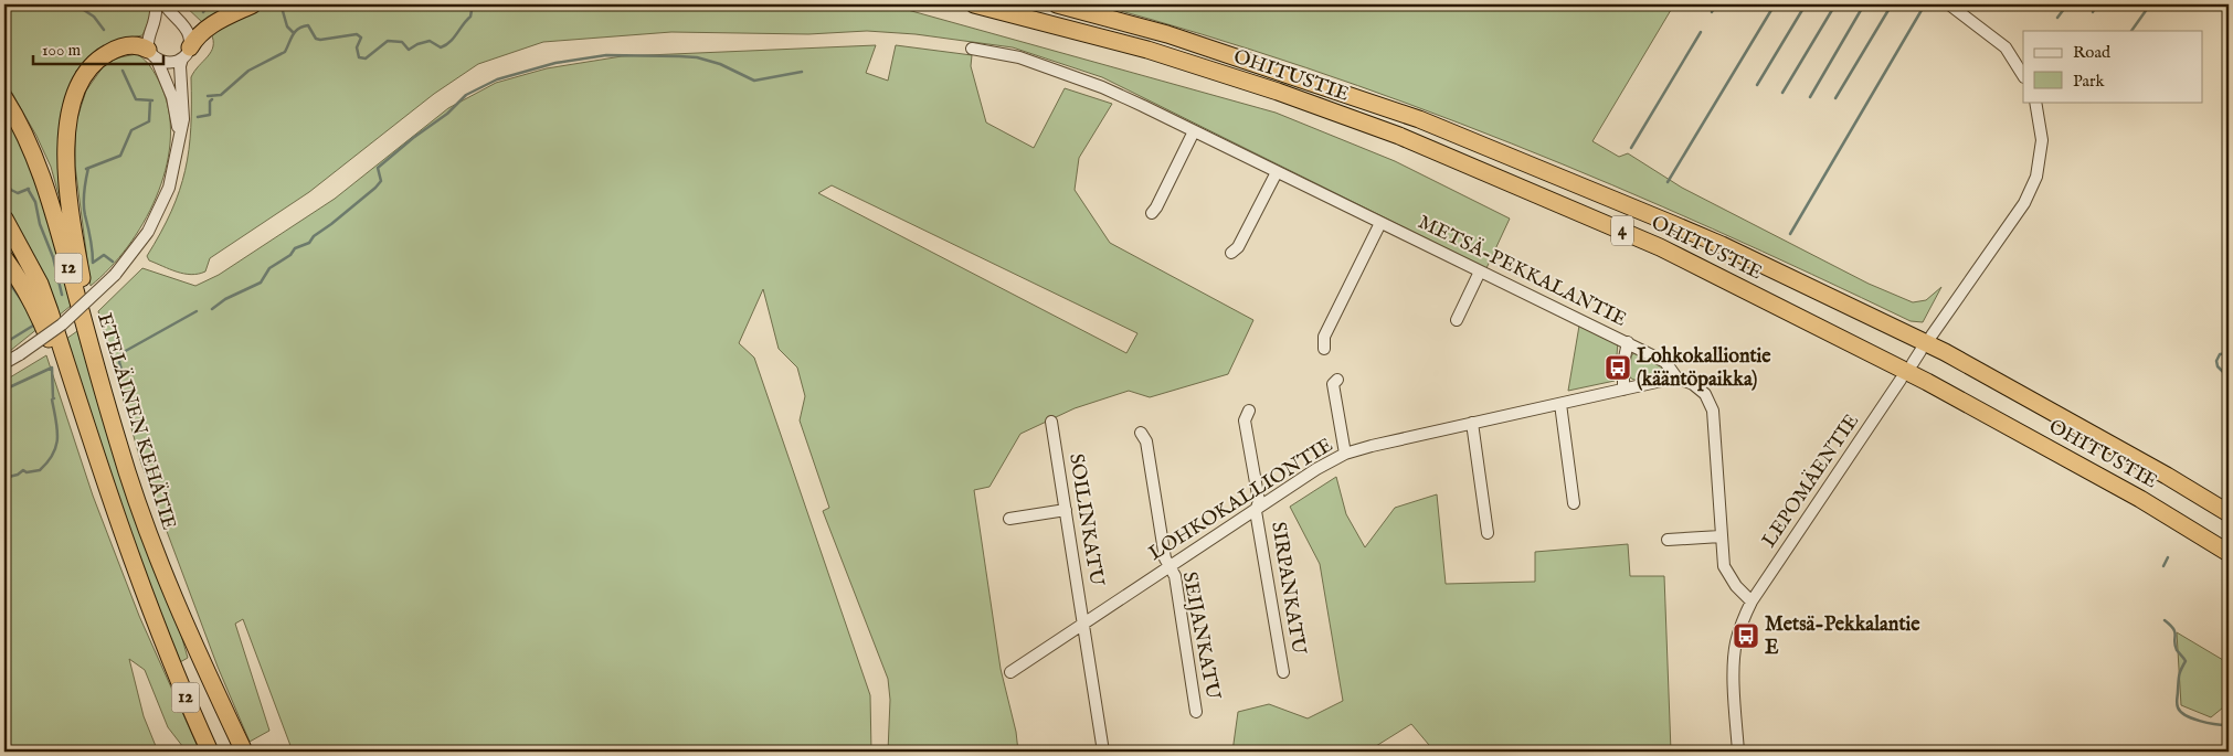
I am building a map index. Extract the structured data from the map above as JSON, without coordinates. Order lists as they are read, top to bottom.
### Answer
{
  "streets": {
    "highway": [
      "OHITUSTIE",
      "4",
      "12",
      "ETELÄINEN KEHÄTIE"
    ],
    "street": [
      "METSÄ-PEKKALANTIE",
      "LEPOMÄENTIE",
      "LOHKOKALLIONTIE",
      "SOILINKATU",
      "SIRPANKATU",
      "SEIJANKATU"
    ]
  },
  "crossings": [
    ["METSÄ-PEKKALANTIE", "LEPOMÄENTIE"],
    ["METSÄ-PEKKALANTIE", "LOHKOKALLIONTIE"],
    ["LOHKOKALLIONTIE", "SOILINKATU"],
    ["LOHKOKALLIONTIE", "SIRPANKATU"],
    ["LOHKOKALLIONTIE", "SEIJANKATU"]
  ],
  "places": {
    "bus stop": ["Lohkokalliontie (kääntöpaikka)", "Metsä-Pekkalantie E"]
  },
  "legend": ["Road", "Park"],
  "scale_bar": "100 m"
}
